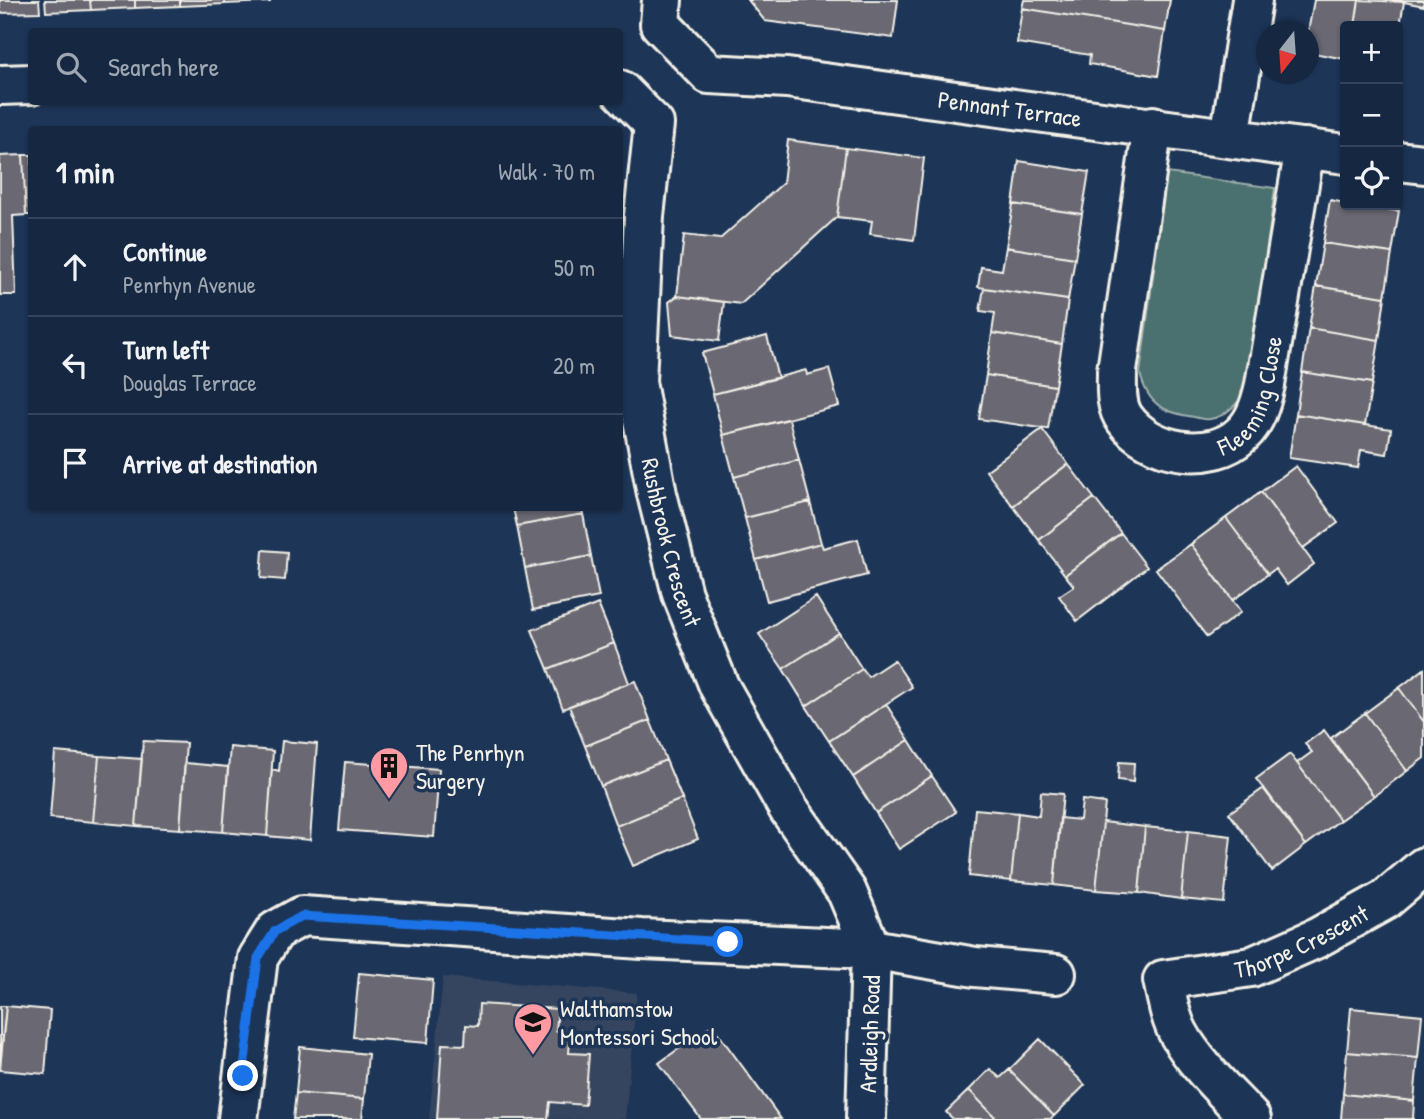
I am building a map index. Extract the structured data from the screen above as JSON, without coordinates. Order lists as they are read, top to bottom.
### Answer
{
  "streets": {
    "street": [
      "Pennant Terrace",
      "Fleeming Close",
      "Rushbrook Crescent",
      "Thorpe Crescent",
      "Ardleigh Road"
    ]
  },
  "crossings": [
    ["Pennant Terrace", "Fleeming Close"],
    ["Rushbrook Crescent", "Ardleigh Road"]
  ],
  "places": {
    "building": ["The Penrhyn Surgery"],
    "school or university": ["Walthamstow Montessori School"]
  },
  "north": "bottom",
  "page": {
    "map_buttons": ["+", "−"],
    "search": "Search here",
    "heading": ["1 min", "Walk · 70 m"],
    "list": [
      ["Continue", "Penrhyn Avenue", "50 m"],
      ["Turn left", "Douglas Terrace", "20 m"],
      "Arrive at destination"
    ]
  }
}
